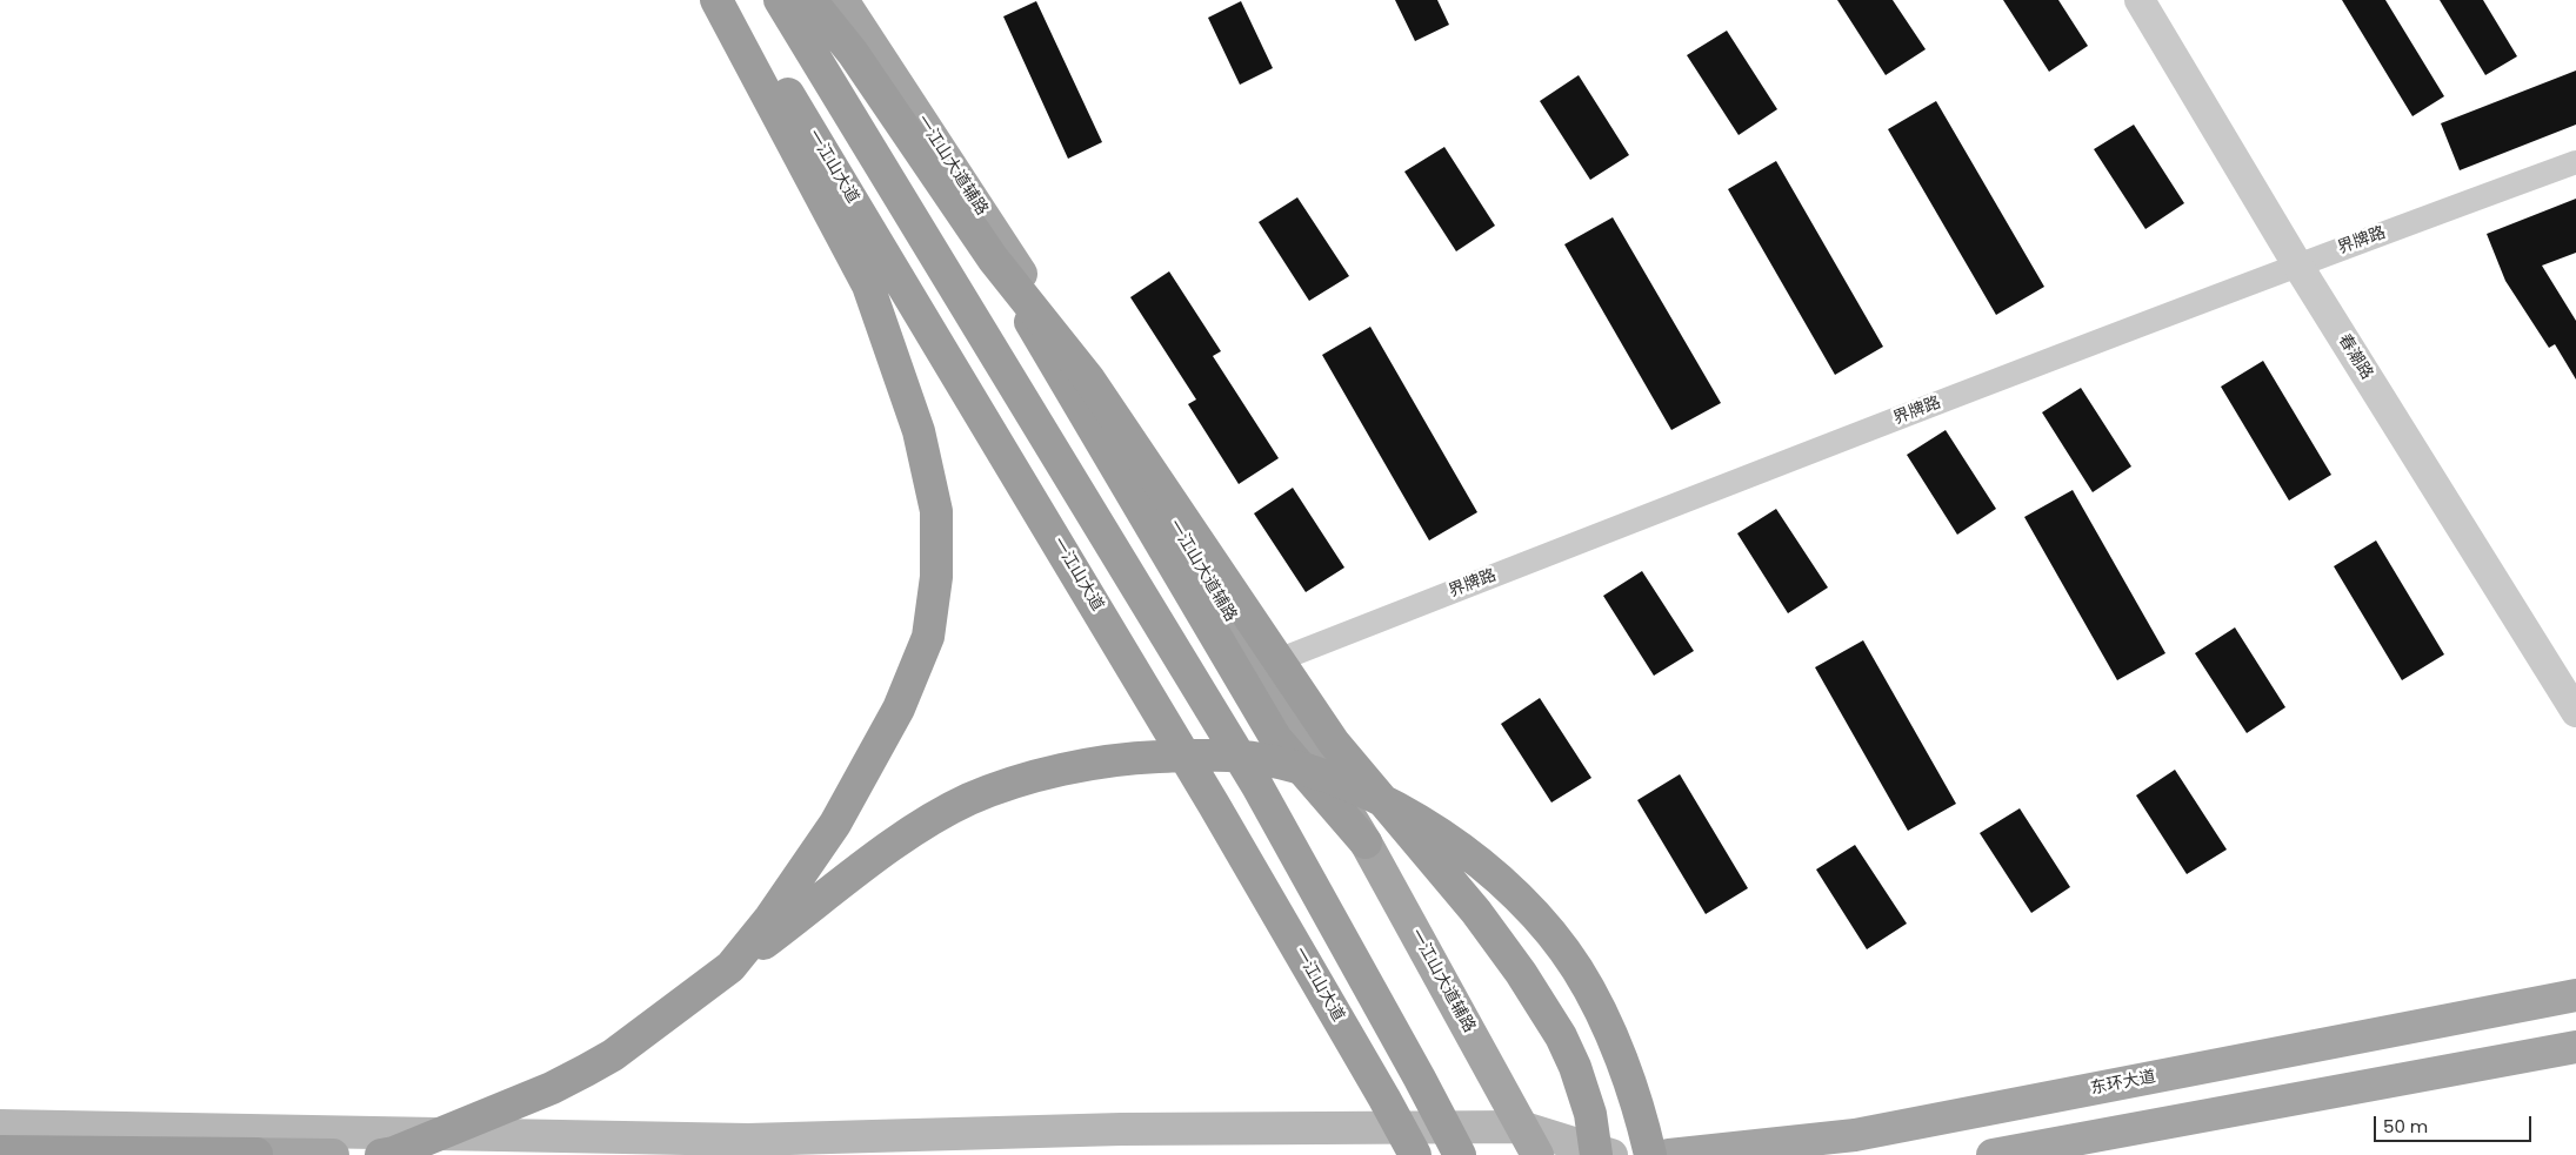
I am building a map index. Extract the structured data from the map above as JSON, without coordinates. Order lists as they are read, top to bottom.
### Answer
{
  "streets": {
    "highway": ["一江山大道"],
    "main road": ["一江山大道辅路", "东环大道"],
    "street": ["界牌路", "春潮路"]
  },
  "crossings": [
    ["一江山大道辅路", "界牌路"],
    ["界牌路", "春潮路"]
  ],
  "scale_bar": "50 m"
}
